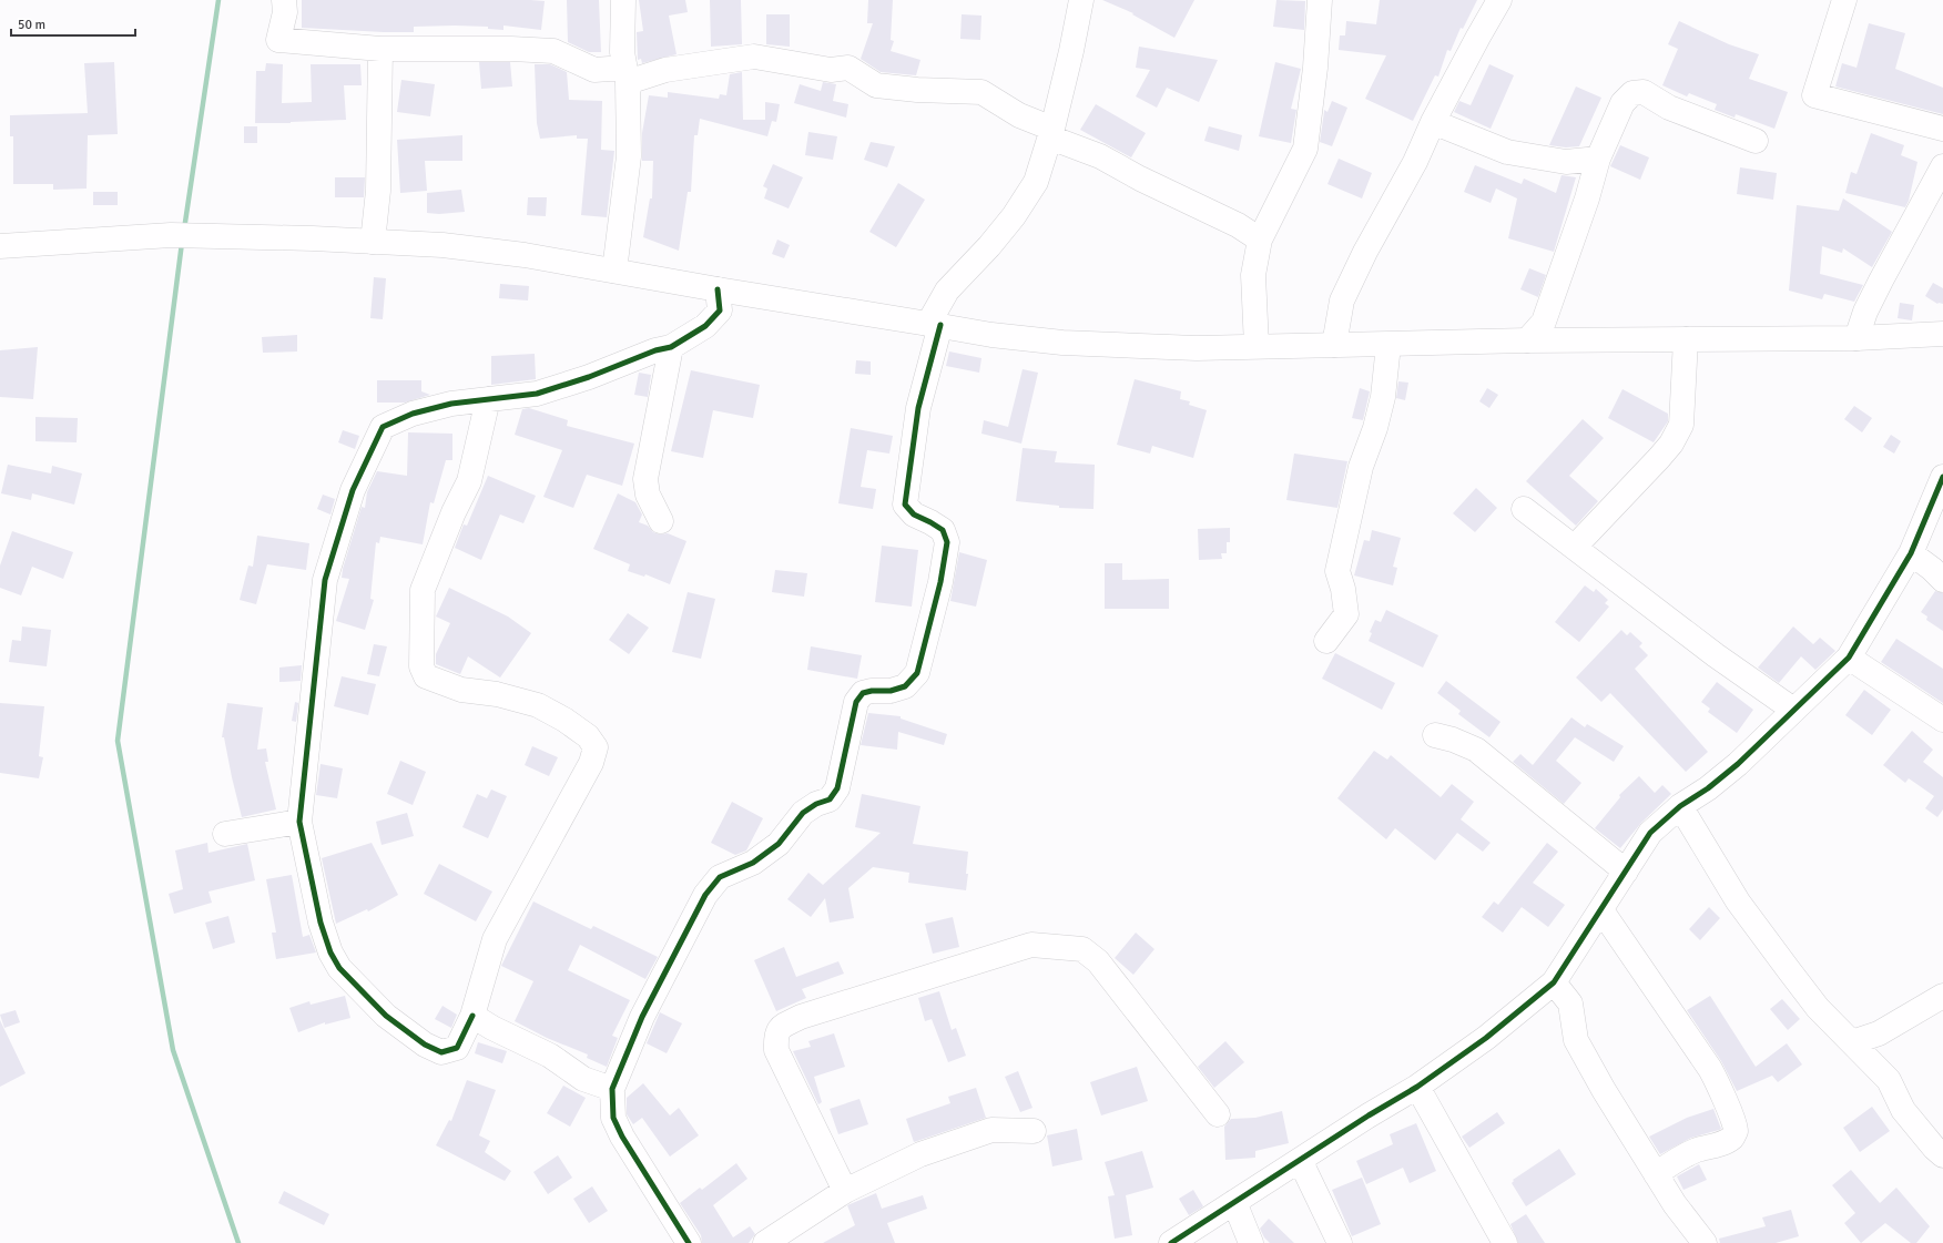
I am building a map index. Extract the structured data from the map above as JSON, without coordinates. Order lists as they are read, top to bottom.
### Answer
{
  "scale_bar": "50 m"
}
